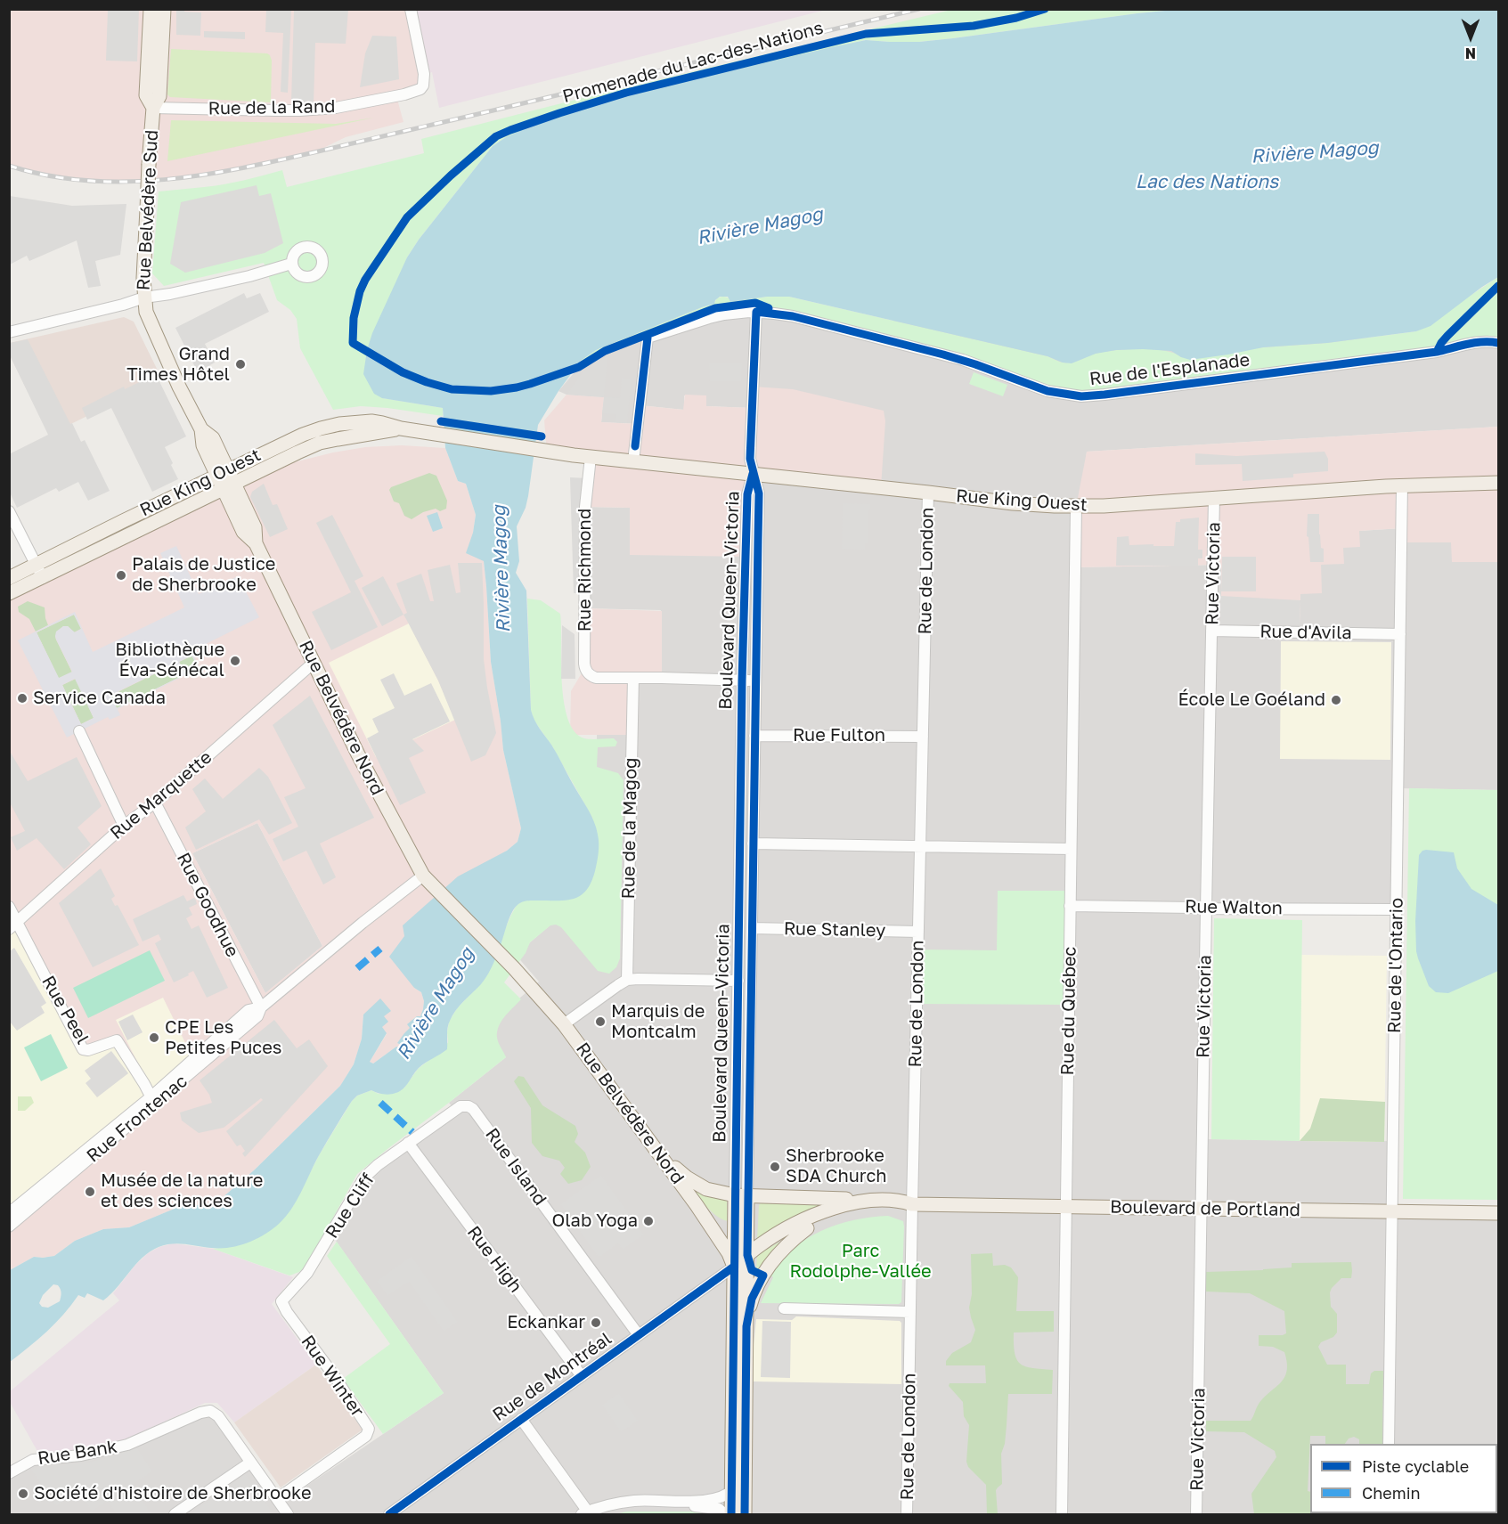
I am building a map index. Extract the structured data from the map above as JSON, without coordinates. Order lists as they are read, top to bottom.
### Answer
{
  "streets": {
    "main road": [
      "Rue Belvédère Sud",
      "Rue King Ouest",
      "Boulevard Queen-Victoria",
      "Rue Belvédère Nord",
      "Boulevard de Portland"
    ],
    "street": [
      "Rue de la Rand",
      "Rue de l'Esplanade",
      "Rue Richmond",
      "Rue de London",
      "Rue Victoria",
      "Rue d'Avila",
      "Rue Fulton",
      "Rue Marquette",
      "Rue de la Magog",
      "Rue Goodhue",
      "Rue Walton",
      "Rue Stanley",
      "Rue de l'Ontario",
      "Rue Peel",
      "Rue du Québec",
      "Rue Frontenac",
      "Rue Island",
      "Rue Cliff",
      "Rue High",
      "Rue Winter",
      "Rue de Montréal",
      "Rue Bank"
    ],
    "cycle path": ["Promenade du Lac-des-Nations"]
  },
  "crossings": [
    ["Rue de la Rand", "Rue Belvédère Sud"],
    ["Rue Belvédère Sud", "Rue King Ouest"],
    ["Rue Belvédère Sud", "Rue Belvédère Nord"],
    ["Rue de l'Esplanade", "Rue King Ouest"],
    ["Rue King Ouest", "Rue Richmond"],
    ["Rue King Ouest", "Rue de London"],
    ["Rue King Ouest", "Rue Victoria"],
    ["Rue King Ouest", "Boulevard Queen-Victoria"],
    ["Rue King Ouest", "Rue Belvédère Nord"],
    ["Rue King Ouest", "Rue de l'Ontario"],
    ["Rue King Ouest", "Rue du Québec"],
    ["Rue Richmond", "Rue de la Magog"],
    ["Rue de London", "Rue Fulton"],
    ["Rue de London", "Rue Stanley"],
    ["Rue de London", "Boulevard de Portland"],
    ["Rue Victoria", "Rue d'Avila"],
    ["Rue Victoria", "Rue Walton"],
    ["Rue Victoria", "Boulevard de Portland"],
    ["Boulevard Queen-Victoria", "Rue Belvédère Nord"],
    ["Boulevard Queen-Victoria", "Rue Fulton"],
    ["Boulevard Queen-Victoria", "Rue Stanley"],
    ["Boulevard Queen-Victoria", "Boulevard de Portland"],
    ["Boulevard Queen-Victoria", "Rue de Montréal"],
    ["Rue d'Avila", "Rue de l'Ontario"],
    ["Rue Belvédère Nord", "Rue Marquette"],
    ["Rue Belvédère Nord", "Rue Frontenac"],
    ["Rue Belvédère Nord", "Boulevard de Portland"],
    ["Rue Belvédère Nord", "Rue de Montréal"],
    ["Rue Marquette", "Rue Goodhue"],
    ["Rue Marquette", "Rue Peel"],
    ["Rue Goodhue", "Rue Frontenac"],
    ["Rue Walton", "Rue de l'Ontario"],
    ["Rue Walton", "Rue du Québec"],
    ["Rue de l'Ontario", "Boulevard de Portland"],
    ["Rue Peel", "Rue Frontenac"],
    ["Rue du Québec", "Boulevard de Portland"],
    ["Rue Island", "Rue Cliff"],
    ["Rue Island", "Rue de Montréal"],
    ["Rue Cliff", "Rue High"],
    ["Rue Cliff", "Rue Winter"],
    ["Boulevard de Portland", "Rue de Montréal"],
    ["Rue High", "Rue de Montréal"]
  ],
  "water": ["Rivière Magog", "Lac des Nations"],
  "parks": ["Parc Rodolphe-Vallée"],
  "places": [
    "Grand Times Hôtel",
    "Palais de Justice de Sherbrooke",
    "Bibliothèque Éva-Sénécal",
    "Service Canada",
    "École Le Goéland",
    "Marquis de Montcalm",
    "CPE Les Petites Puces",
    "Sherbrooke SDA Church",
    "Musée de la nature et des sciences",
    "Olab Yoga",
    "Eckankar",
    "Société d'histoire de Sherbrooke"
  ],
  "legend": ["Piste cyclable", "Chemin"],
  "north": "bottom"
}
